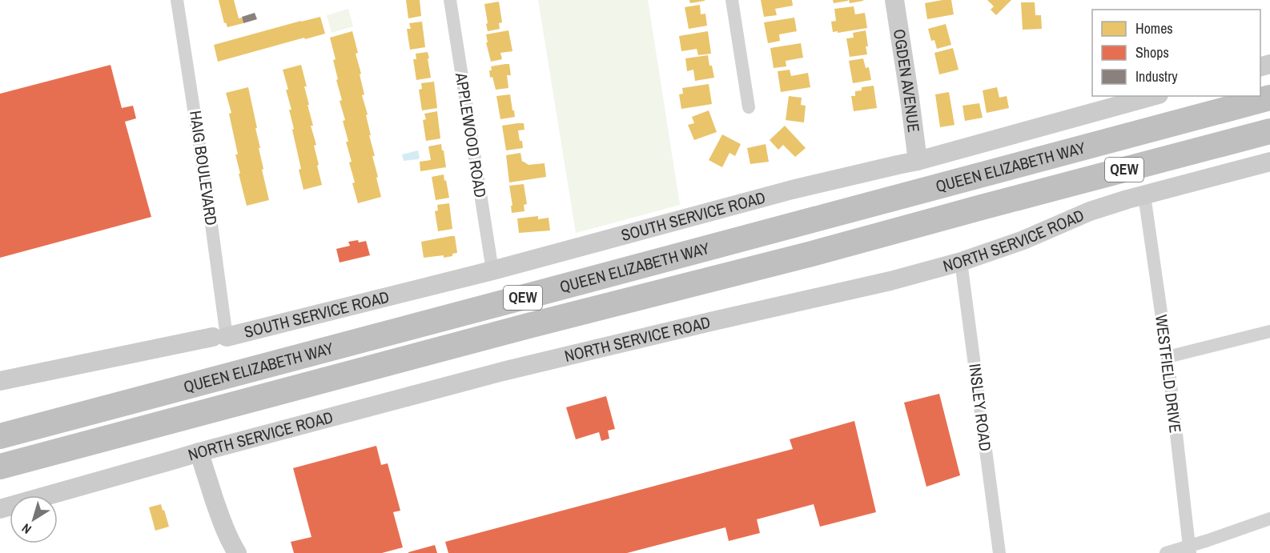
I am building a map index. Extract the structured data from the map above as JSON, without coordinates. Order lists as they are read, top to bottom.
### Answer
{
  "streets": {
    "highway": ["QUEEN ELIZABETH WAY", "QEW"],
    "main road": ["OGDEN AVENUE", "SOUTH SERVICE ROAD", "NORTH SERVICE ROAD"],
    "street": [
      "APPLEWOOD ROAD",
      "HAIG BOULEVARD",
      "WESTFIELD DRIVE",
      "INSLEY ROAD"
    ]
  },
  "crossings": [
    ["OGDEN AVENUE", "SOUTH SERVICE ROAD"],
    ["APPLEWOOD ROAD", "SOUTH SERVICE ROAD"],
    ["HAIG BOULEVARD", "SOUTH SERVICE ROAD"],
    ["NORTH SERVICE ROAD", "WESTFIELD DRIVE"],
    ["NORTH SERVICE ROAD", "INSLEY ROAD"]
  ],
  "legend": ["Homes", "Shops", "Industry"],
  "north": "bottom left"
}
